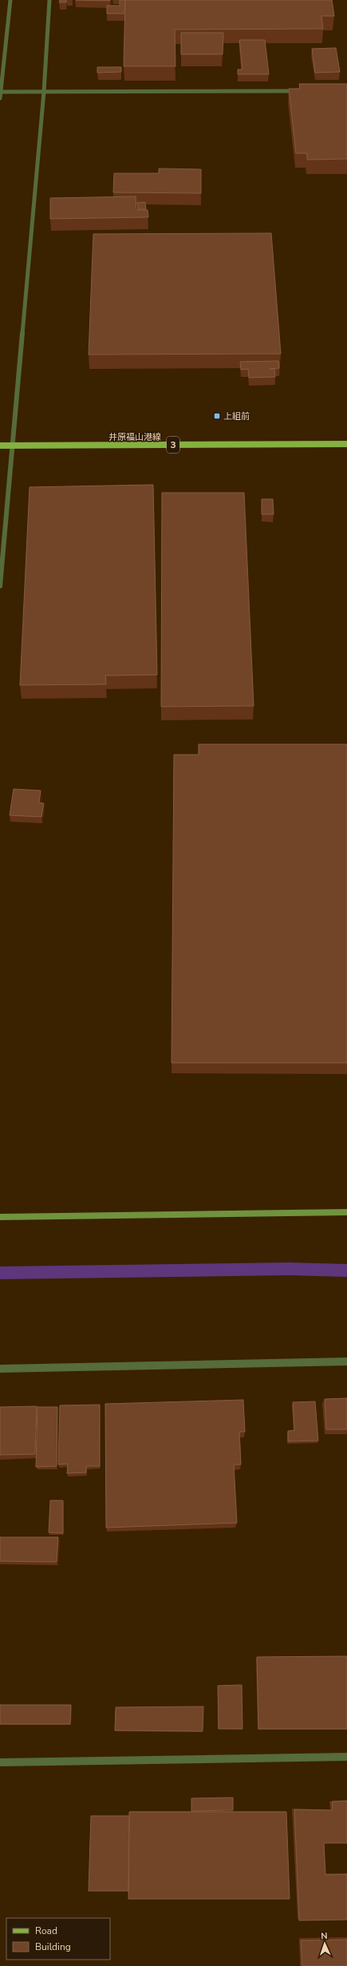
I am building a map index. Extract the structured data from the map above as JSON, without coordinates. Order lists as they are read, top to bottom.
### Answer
{
  "streets": {
    "main road": ["井原福山港線", "3"]
  },
  "places": {
    "transit": ["上組前"]
  },
  "legend": ["Road", "Building"],
  "north": "top"
}
